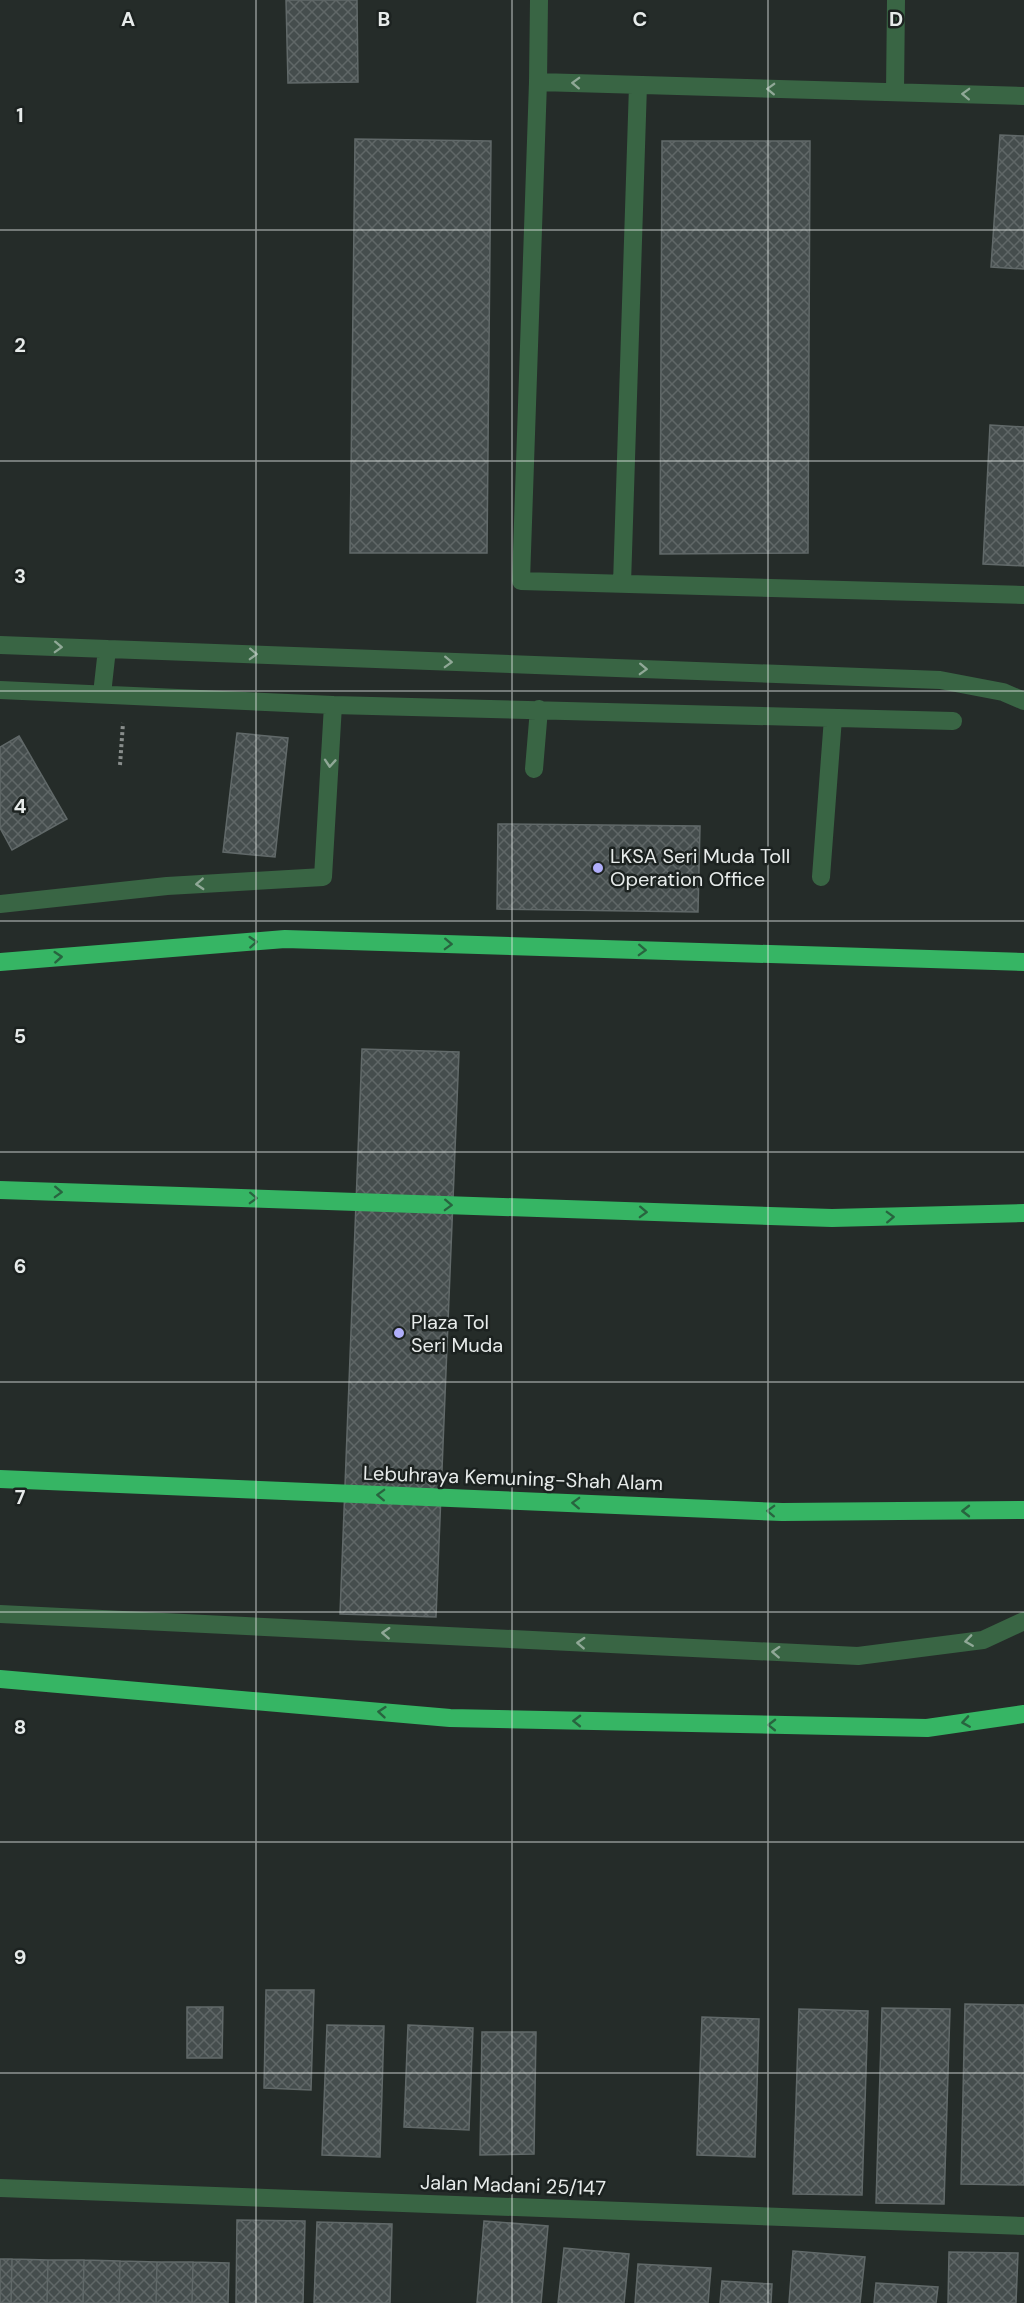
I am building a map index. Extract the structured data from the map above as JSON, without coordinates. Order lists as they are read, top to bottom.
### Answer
{
  "streets": {
    "highway": ["Lebuhraya Kemuning-Shah Alam"],
    "street": ["Jalan Madani 25/147"]
  },
  "one_way": ["Lebuhraya Kemuning-Shah Alam"],
  "places": ["LKSA Seri Muda Toll Operation Office", "Plaza Tol Seri Muda"],
  "grid": {
    "columns": [
      "A",
      "B",
      "C",
      "D"
    ],
    "rows": [
      "1",
      "2",
      "3",
      "4",
      "5",
      "6",
      "7",
      "8",
      "9"
    ]
  }
}
